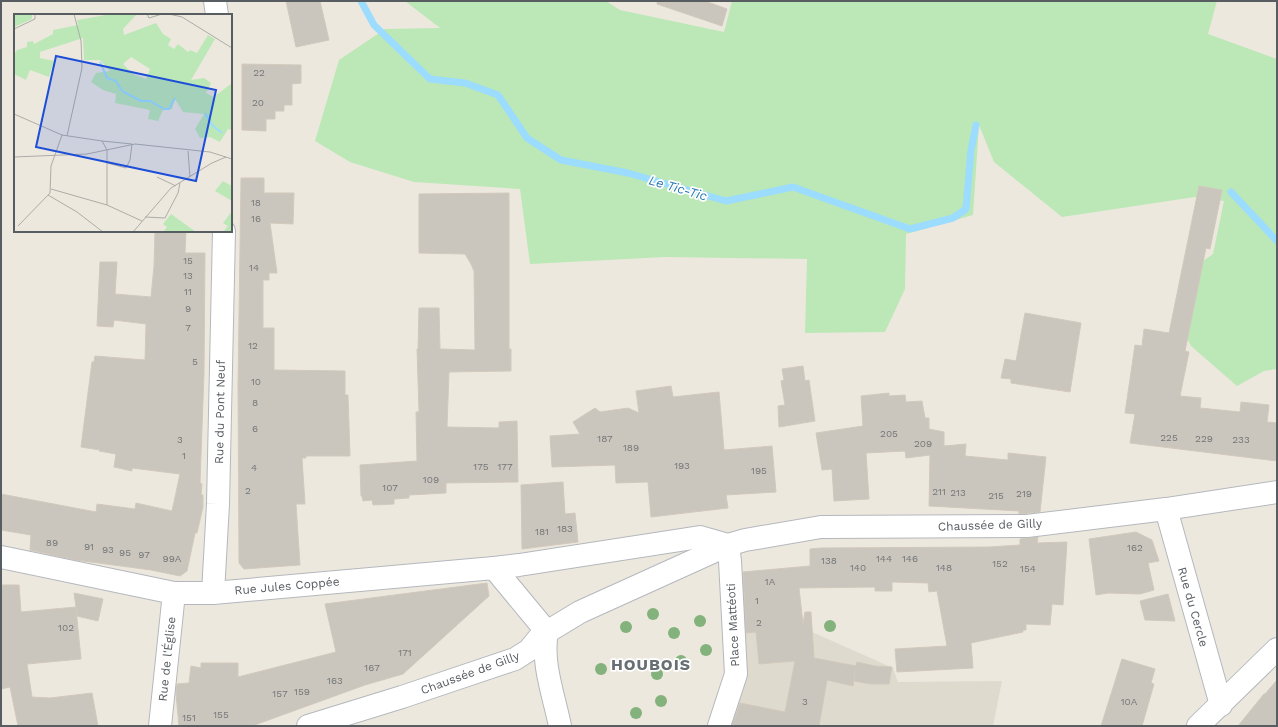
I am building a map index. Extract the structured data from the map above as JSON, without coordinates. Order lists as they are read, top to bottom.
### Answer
{
  "streets": {
    "street": [
      "Rue du Pont Neuf",
      "Chaussée de Gilly",
      "Rue Jules Coppée",
      "Rue du Cercle",
      "Place Mattéoti",
      "Rue de l'Église"
    ]
  },
  "crossings": [
    ["Rue du Pont Neuf", "Rue Jules Coppée"],
    ["Chaussée de Gilly", "Rue du Cercle"],
    ["Chaussée de Gilly", "Place Mattéoti"],
    ["Rue Jules Coppée", "Rue de l'Église"]
  ],
  "districts": ["HOUBOIS"],
  "water": ["Le Tic-Tic"],
  "house_numbers": [
    "22",
    "20",
    "18",
    "16",
    "15",
    "14",
    "13",
    "11",
    "9",
    "7",
    "12",
    "5",
    "10",
    "8",
    "6",
    "205",
    "225",
    "187",
    "229",
    "3",
    "233",
    "209",
    "189",
    "1",
    "193",
    "175",
    "177",
    "4",
    "195",
    "109",
    "107",
    "2",
    "211",
    "213",
    "219",
    "215",
    "183",
    "181",
    "89",
    "91",
    "162",
    "93",
    "95",
    "97",
    "99A",
    "144",
    "146",
    "138",
    "152",
    "140",
    "148",
    "154",
    "1A",
    "1",
    "2",
    "102",
    "171",
    "167",
    "163",
    "159",
    "157",
    "3",
    "10A",
    "155",
    "151"
  ]
}
